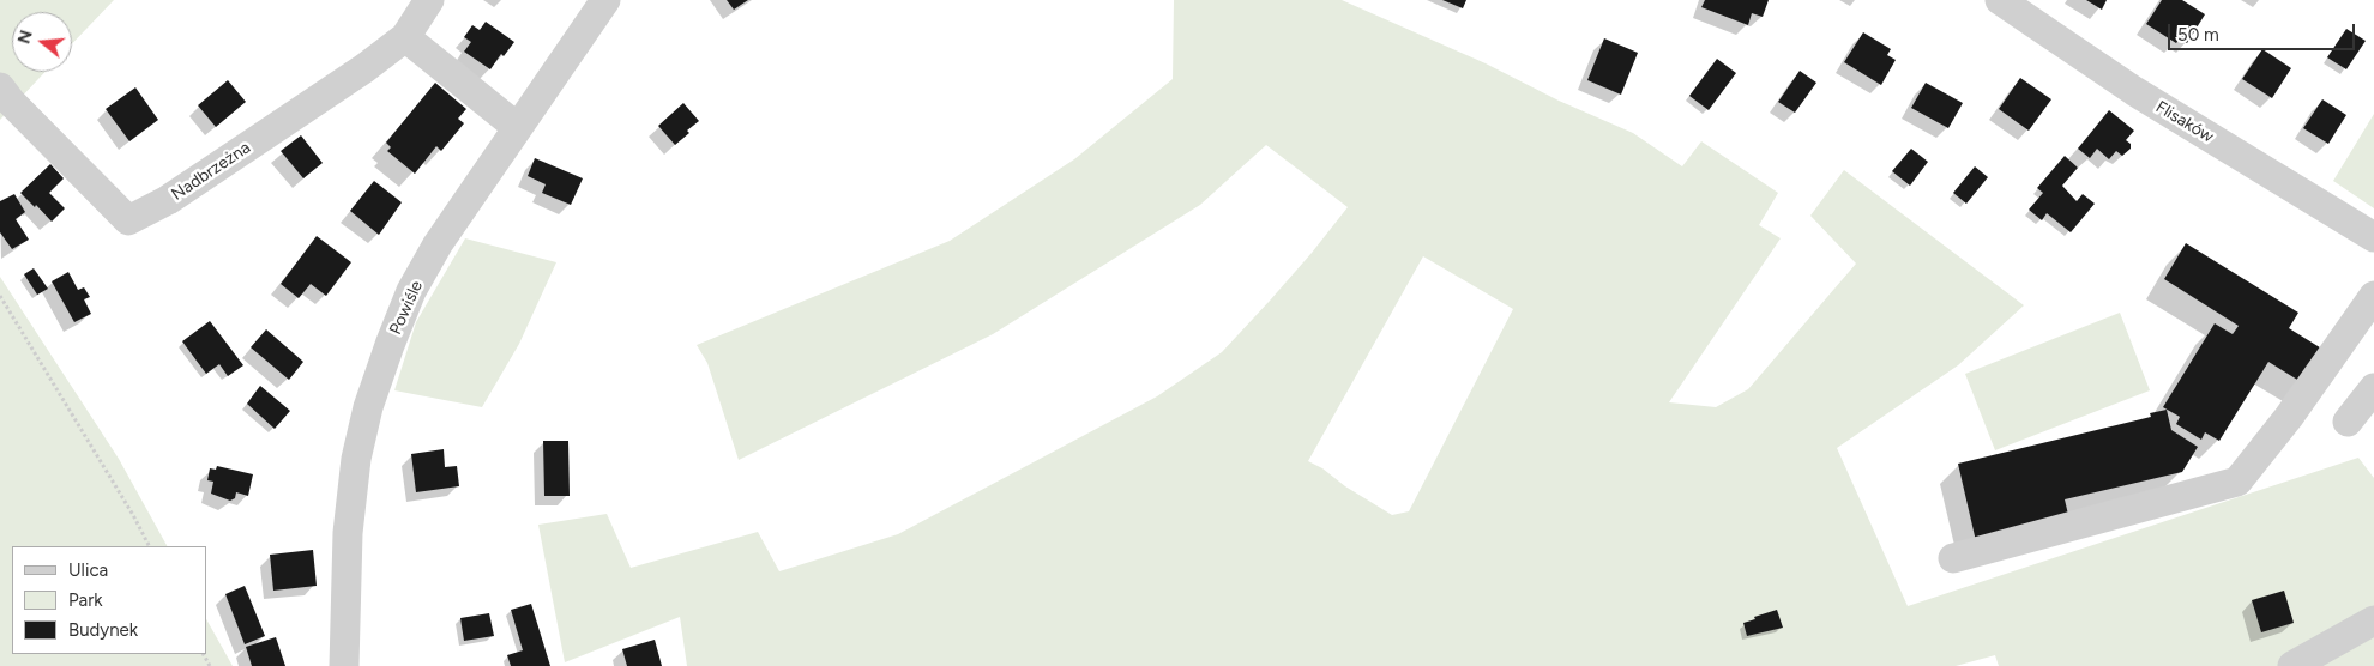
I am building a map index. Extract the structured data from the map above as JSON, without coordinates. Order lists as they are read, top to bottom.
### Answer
{
  "streets": {
    "street": ["Flisaków", "Nadbrzeżna", "Powiśle"]
  },
  "legend": ["Ulica", "Park", "Budynek"],
  "scale_bar": "50 m",
  "north": "left"
}
